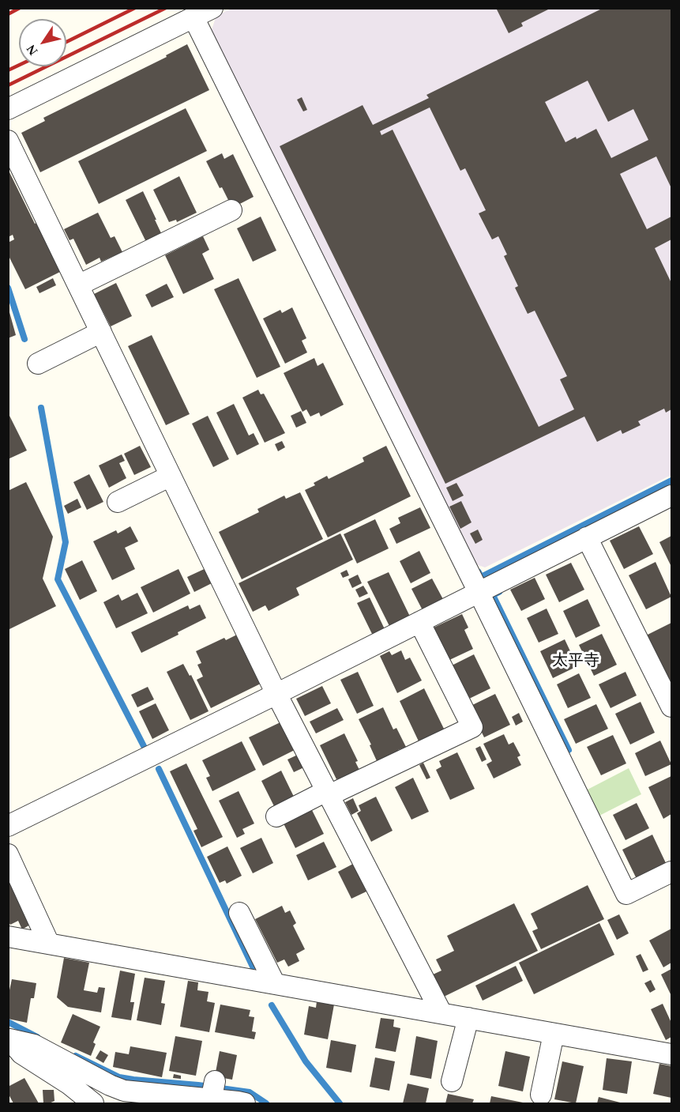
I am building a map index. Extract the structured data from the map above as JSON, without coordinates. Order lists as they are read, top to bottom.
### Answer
{
  "districts": ["太平寺"],
  "north": "bottom left"
}
